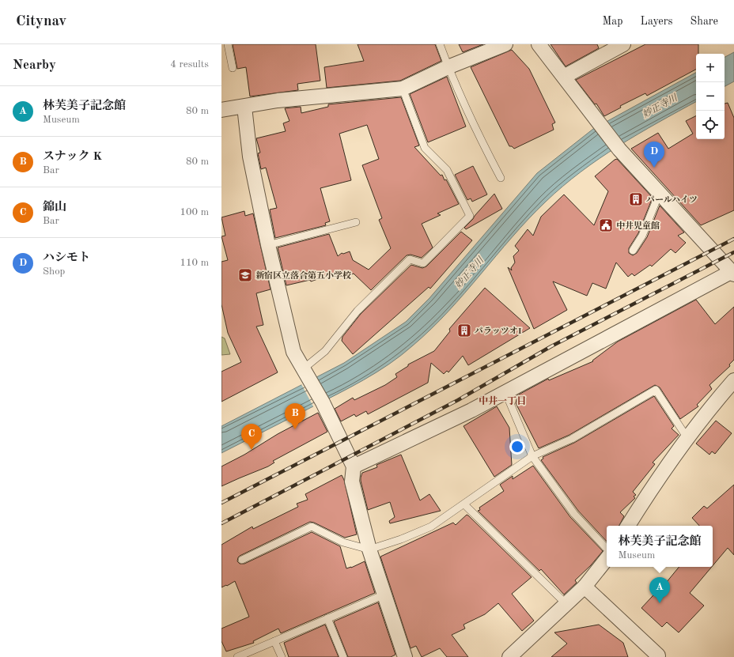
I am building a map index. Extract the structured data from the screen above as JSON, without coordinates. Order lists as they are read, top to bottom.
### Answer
{
  "districts": ["中井一丁目"],
  "water": ["妙正寺川"],
  "places": {
    "building": ["パールハイツ", "パラッツオI"],
    "public building": ["中井児童館"],
    "school or university": ["新宿区立落合第五小学校"]
  },
  "page": {
    "header": "Citynav",
    "nav": ["Map", "Layers", "Share"],
    "heading": ["Nearby", "4 results"],
    "map_buttons": ["+", "−"],
    "list": [
      {
        "mark": "A",
        "name": "林芙美子記念館",
        "note": "Museum",
        "value": "80 m"
      },
      {
        "mark": "B",
        "name": "スナック K",
        "note": "Bar",
        "value": "80 m"
      },
      {
        "mark": "C",
        "name": "錦山",
        "note": "Bar",
        "value": "100 m"
      },
      {
        "mark": "D",
        "name": "ハシモト",
        "note": "Shop",
        "value": "110 m"
      }
    ],
    "pins": [
      "D",
      "B",
      "C",
      "A"
    ],
    "popup": ["林芙美子記念館", "Museum"]
  }
}
